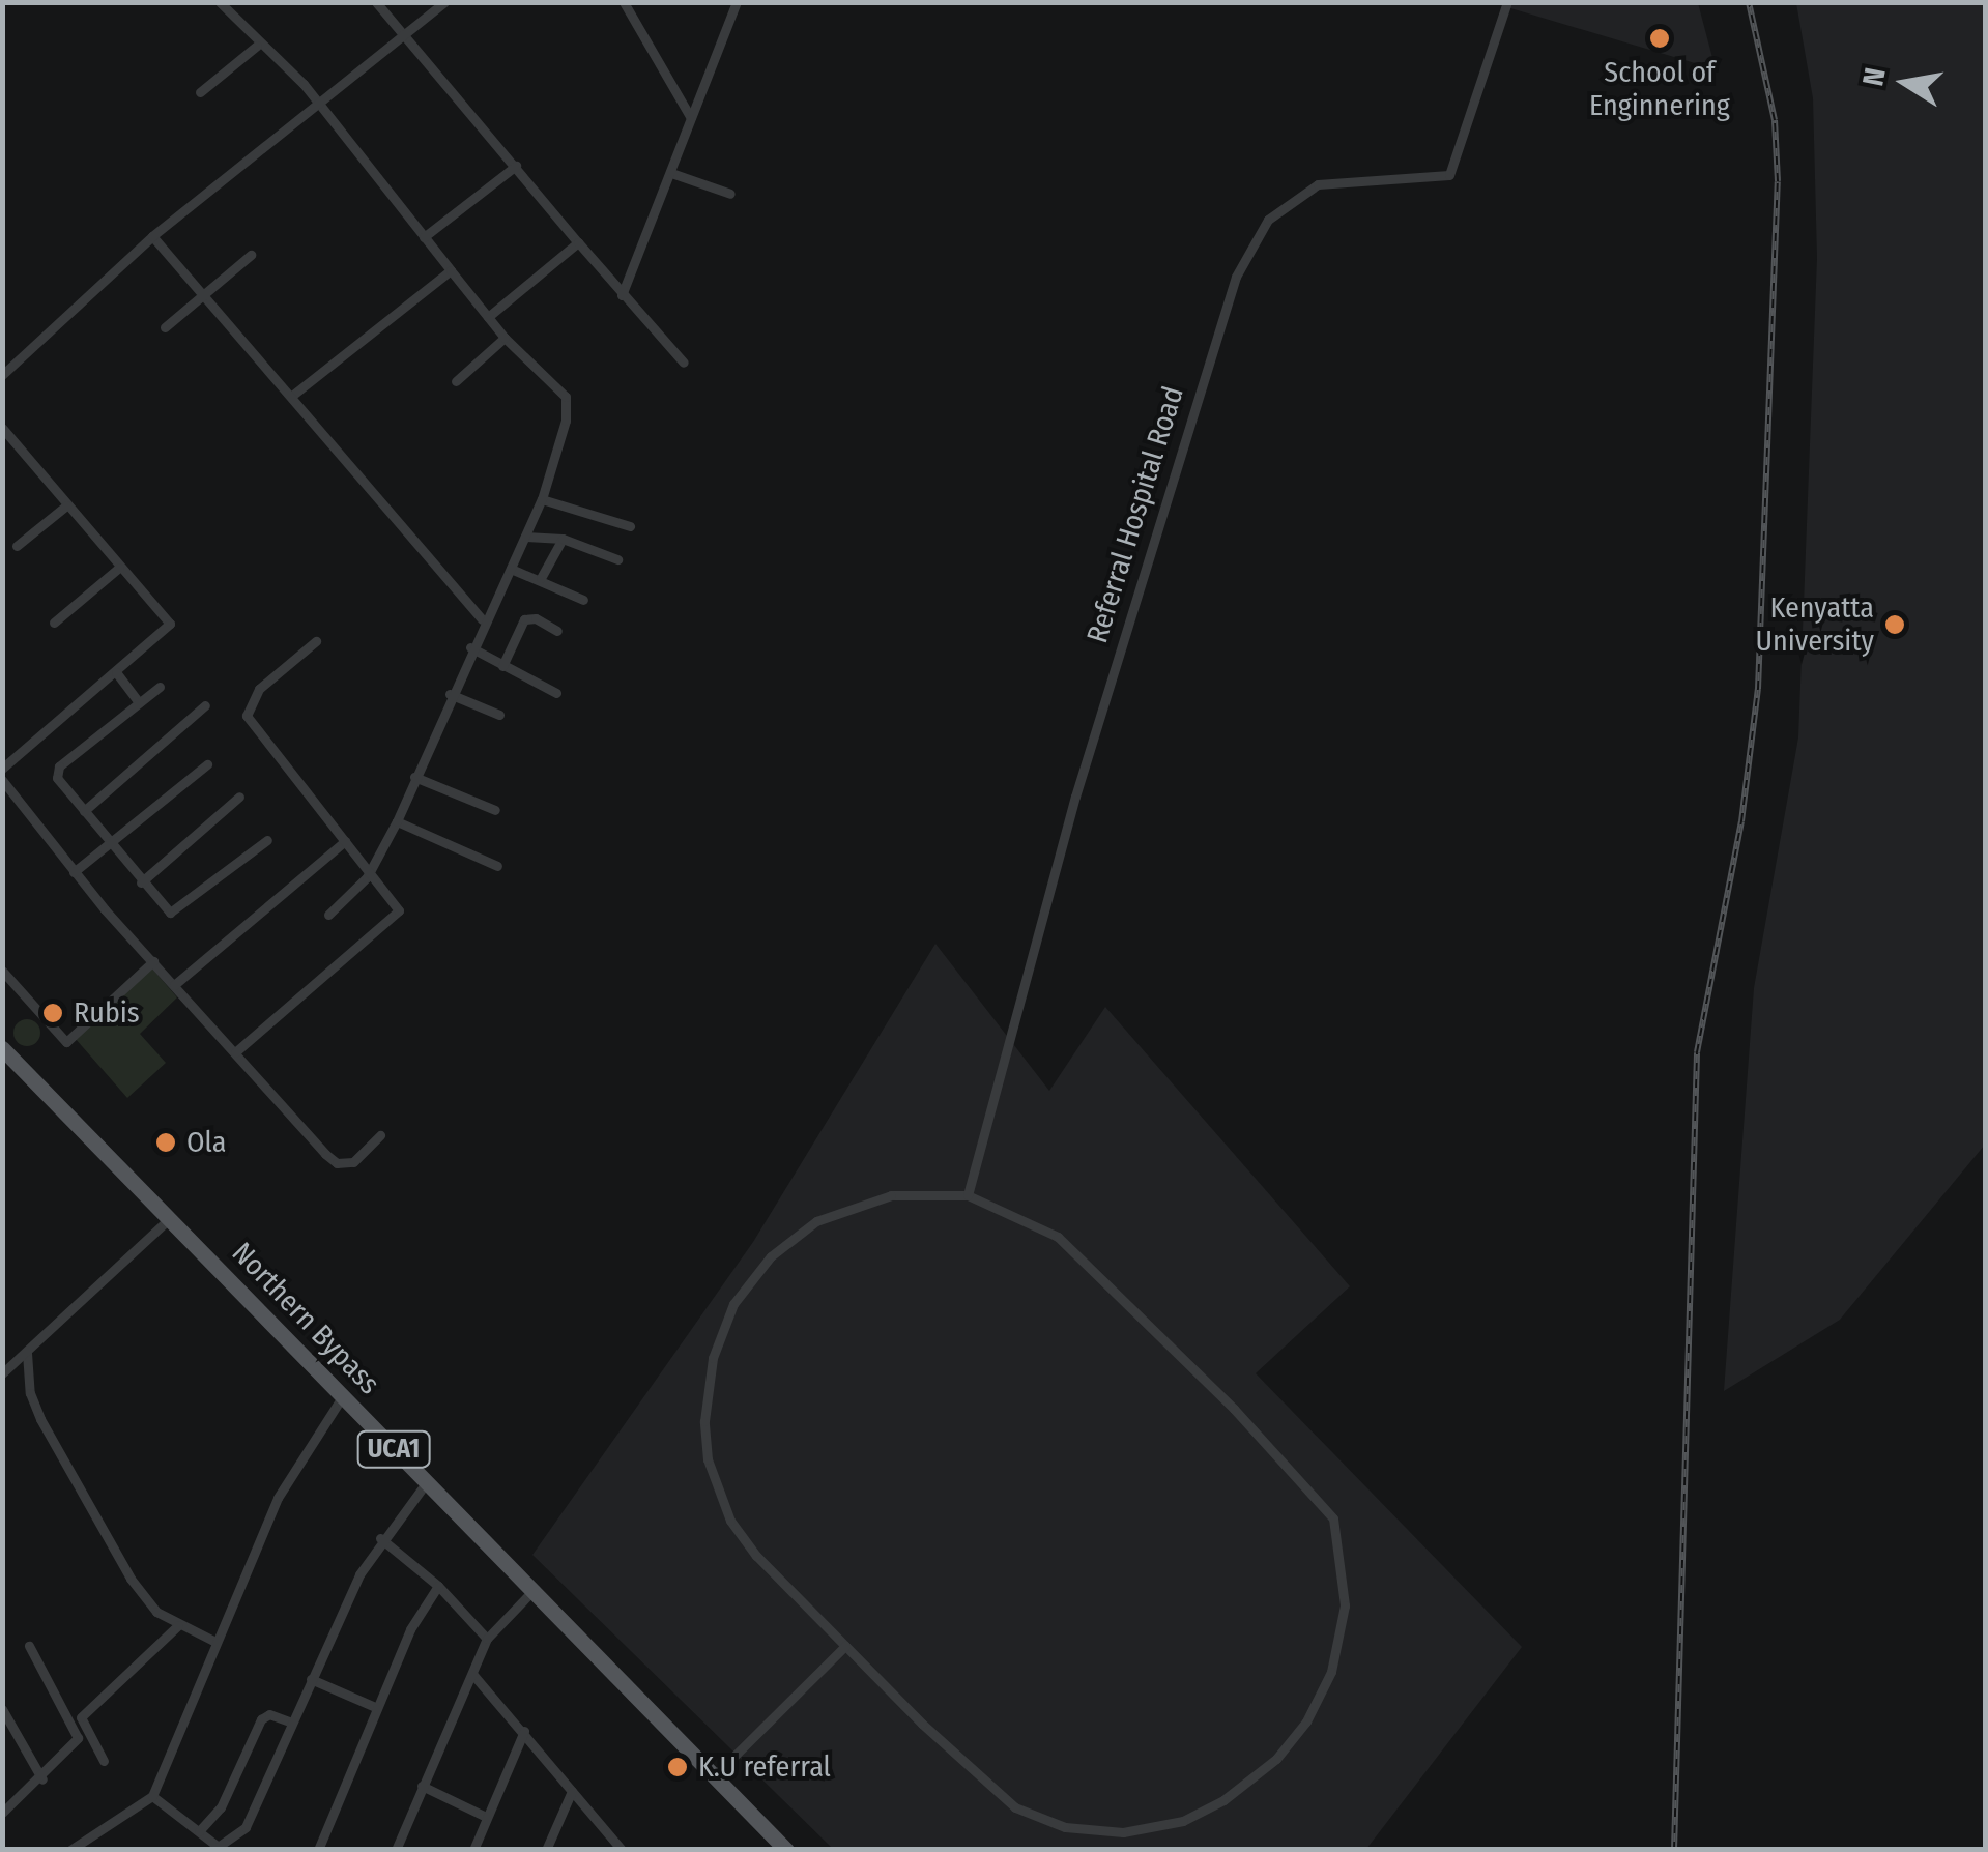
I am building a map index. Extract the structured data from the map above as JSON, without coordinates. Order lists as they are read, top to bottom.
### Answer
{
  "streets": {
    "main road": ["Northern Bypass", "UCA1"],
    "street": ["Referral Hospital Road"]
  },
  "places": [
    "School of Enginnering",
    "Kenyatta University",
    "Rubis",
    "Ola",
    "K.U referral"
  ],
  "north": "left"
}
